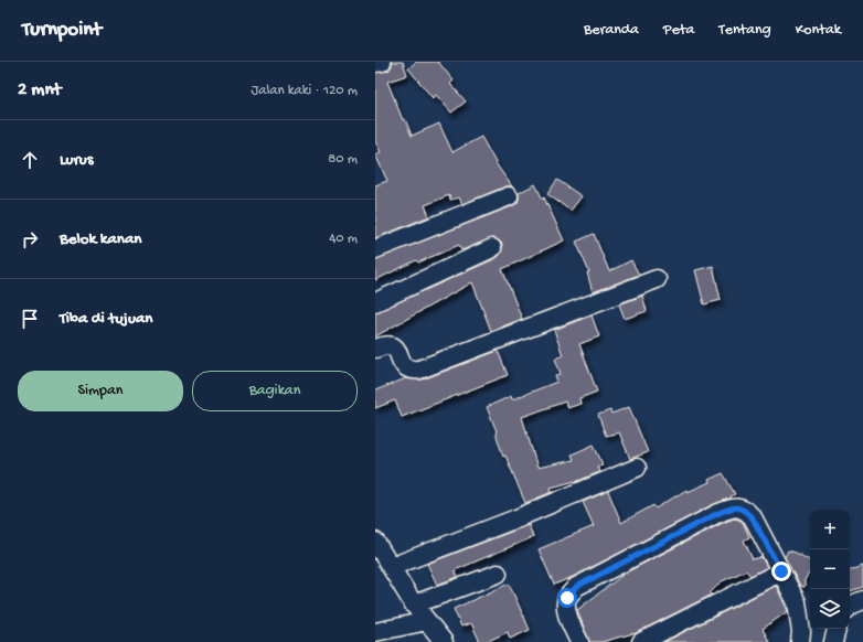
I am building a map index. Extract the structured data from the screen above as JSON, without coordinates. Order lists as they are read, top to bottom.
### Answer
{
  "page": {
    "header": "Turnpoint",
    "nav": [
      "Beranda",
      "Peta",
      "Tentang",
      "Kontak"
    ],
    "heading": ["2 mnt", "Jalan kaki · 120 m"],
    "list": [
      ["Lurus", "80 m"],
      ["Belok kanan", "40 m"],
      "Tiba di tujuan"
    ],
    "buttons": ["Simpan", "Bagikan"],
    "map_buttons": ["+", "−"]
  }
}
